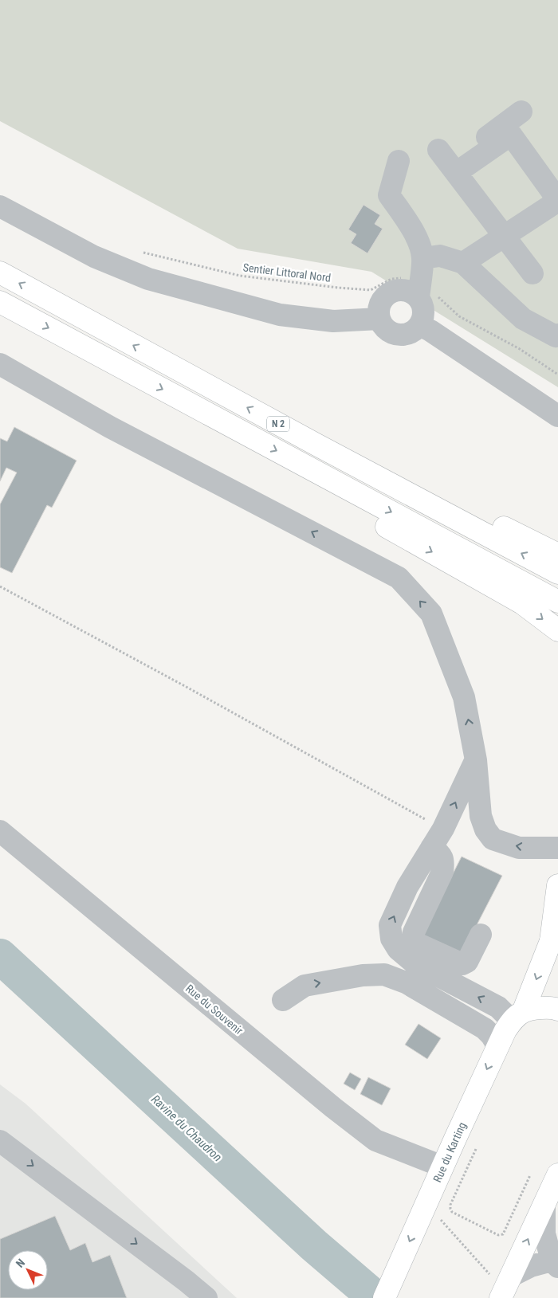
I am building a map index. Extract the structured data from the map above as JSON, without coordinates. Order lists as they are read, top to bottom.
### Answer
{
  "streets": {
    "main road": ["N 2", "Rue du Karting"],
    "street": ["Rue du Souvenir"],
    "path": ["Sentier Littoral Nord"]
  },
  "crossings": [
    ["Rue du Souvenir", "Rue du Karting"]
  ],
  "one_way": ["Rue du Karting"],
  "water": ["Ravine du Chaudron"],
  "north": "top left"
}
